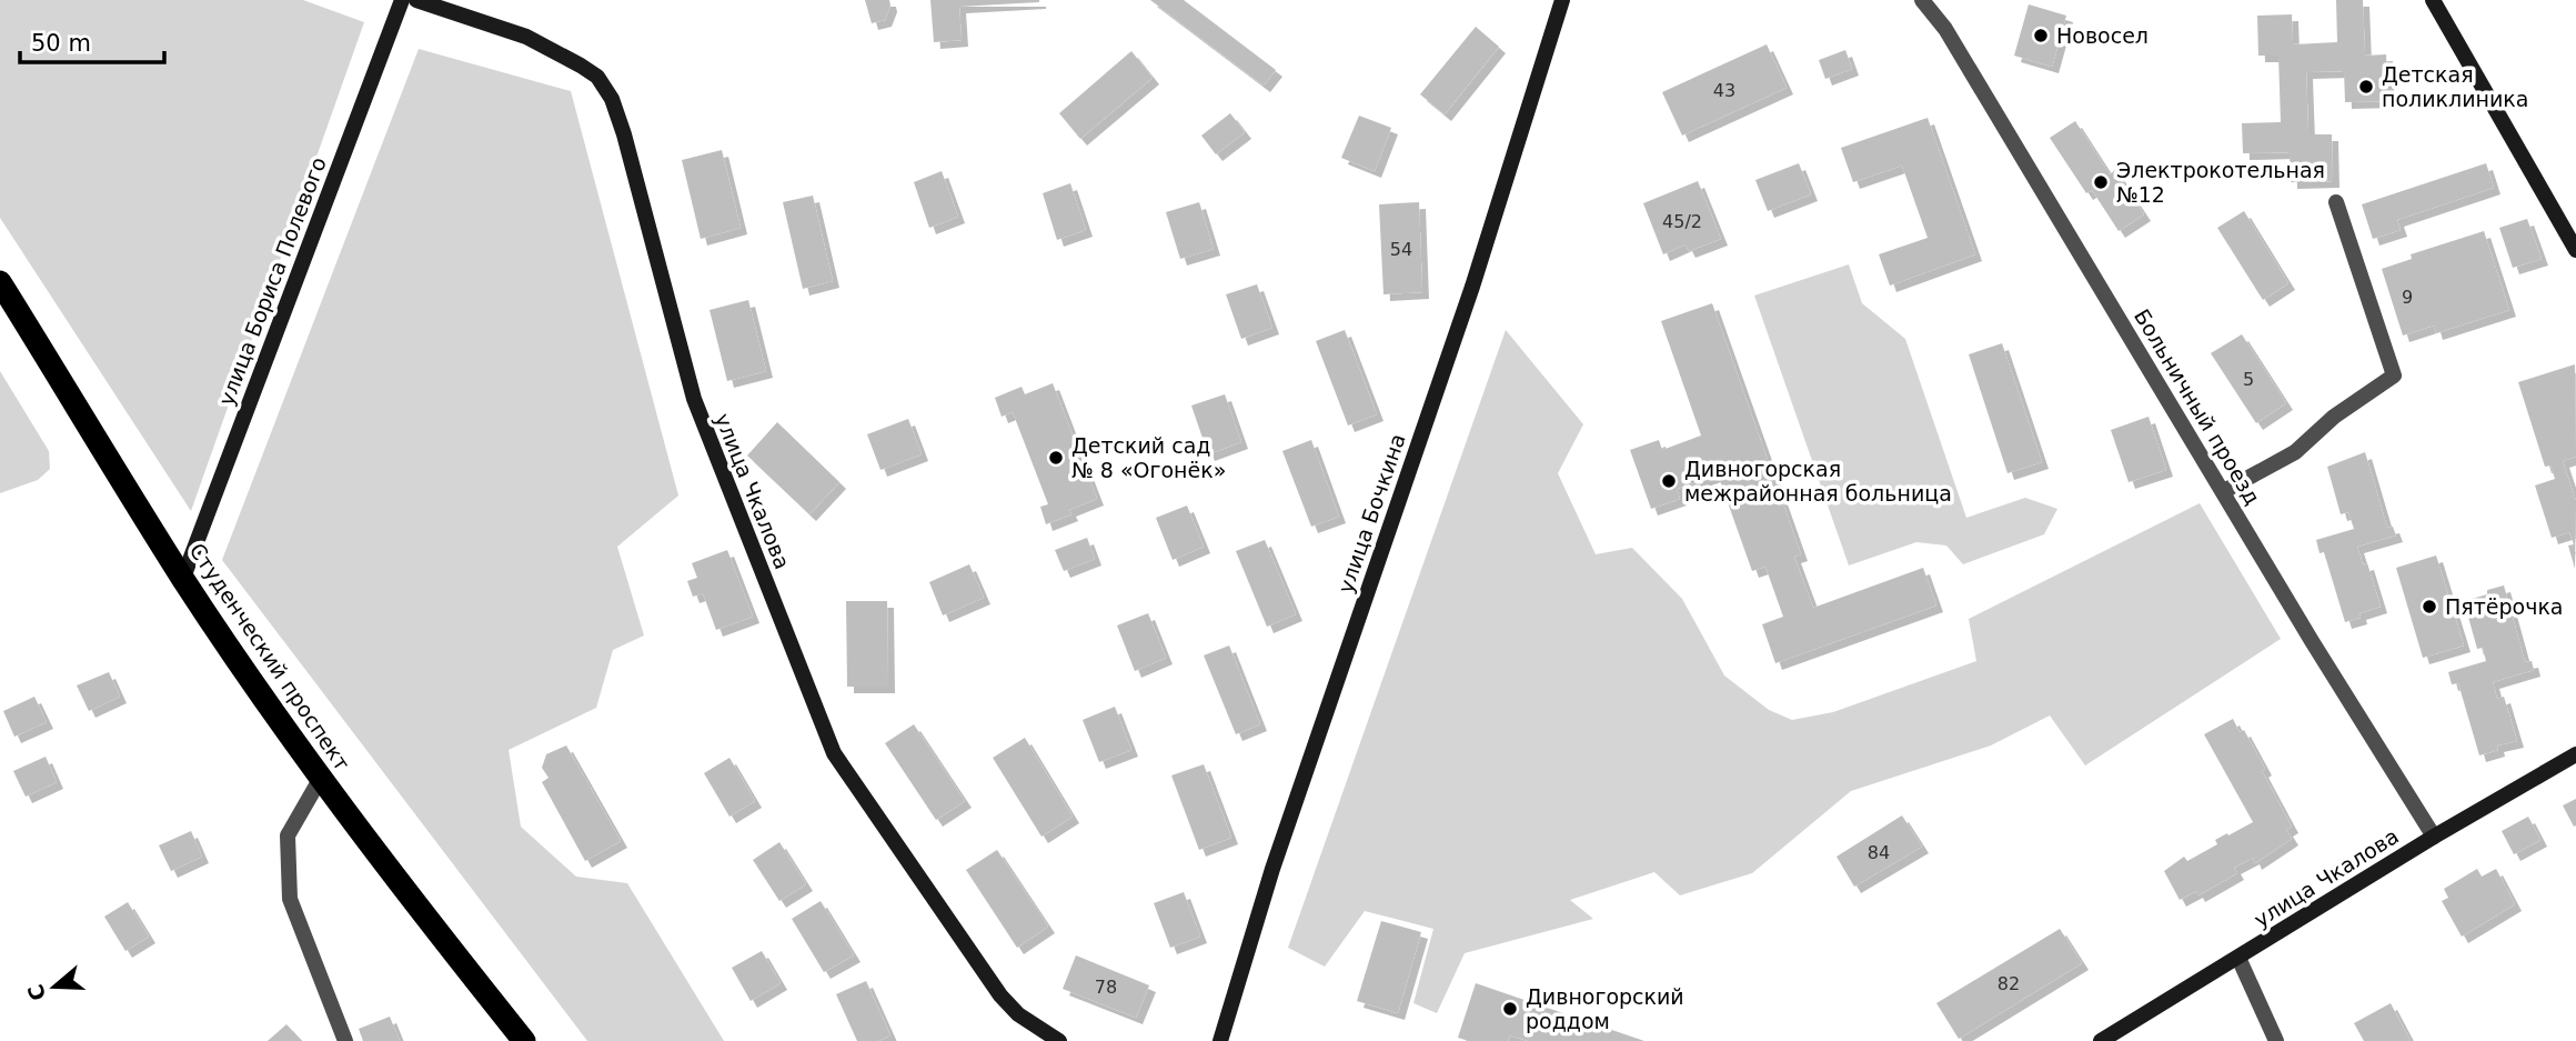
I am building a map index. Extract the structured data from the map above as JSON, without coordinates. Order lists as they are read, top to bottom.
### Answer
{
  "streets": {
    "highway": ["Студенческий проспект"],
    "main road": ["улица Бориса Полевого", "улица Чкалова", "улица Бочкина"],
    "street": ["Больничный проезд"]
  },
  "crossings": [
    ["улица Бориса Полевого", "Студенческий проспект"],
    ["Больничный проезд", "улица Чкалова"]
  ],
  "places": [
    "Новосел",
    "Детская поликлиника",
    "Электрокотельная №12",
    "Детский сад № 8 «Огонёк»",
    "Дивногорская межрайонная больница",
    "Пятёрочка",
    "Дивногорский роддом"
  ],
  "house_numbers": [
    "43",
    "45/2",
    "54",
    "9",
    "5",
    "84",
    "82",
    "78"
  ],
  "scale_bar": "50 m",
  "north": "left"
}
